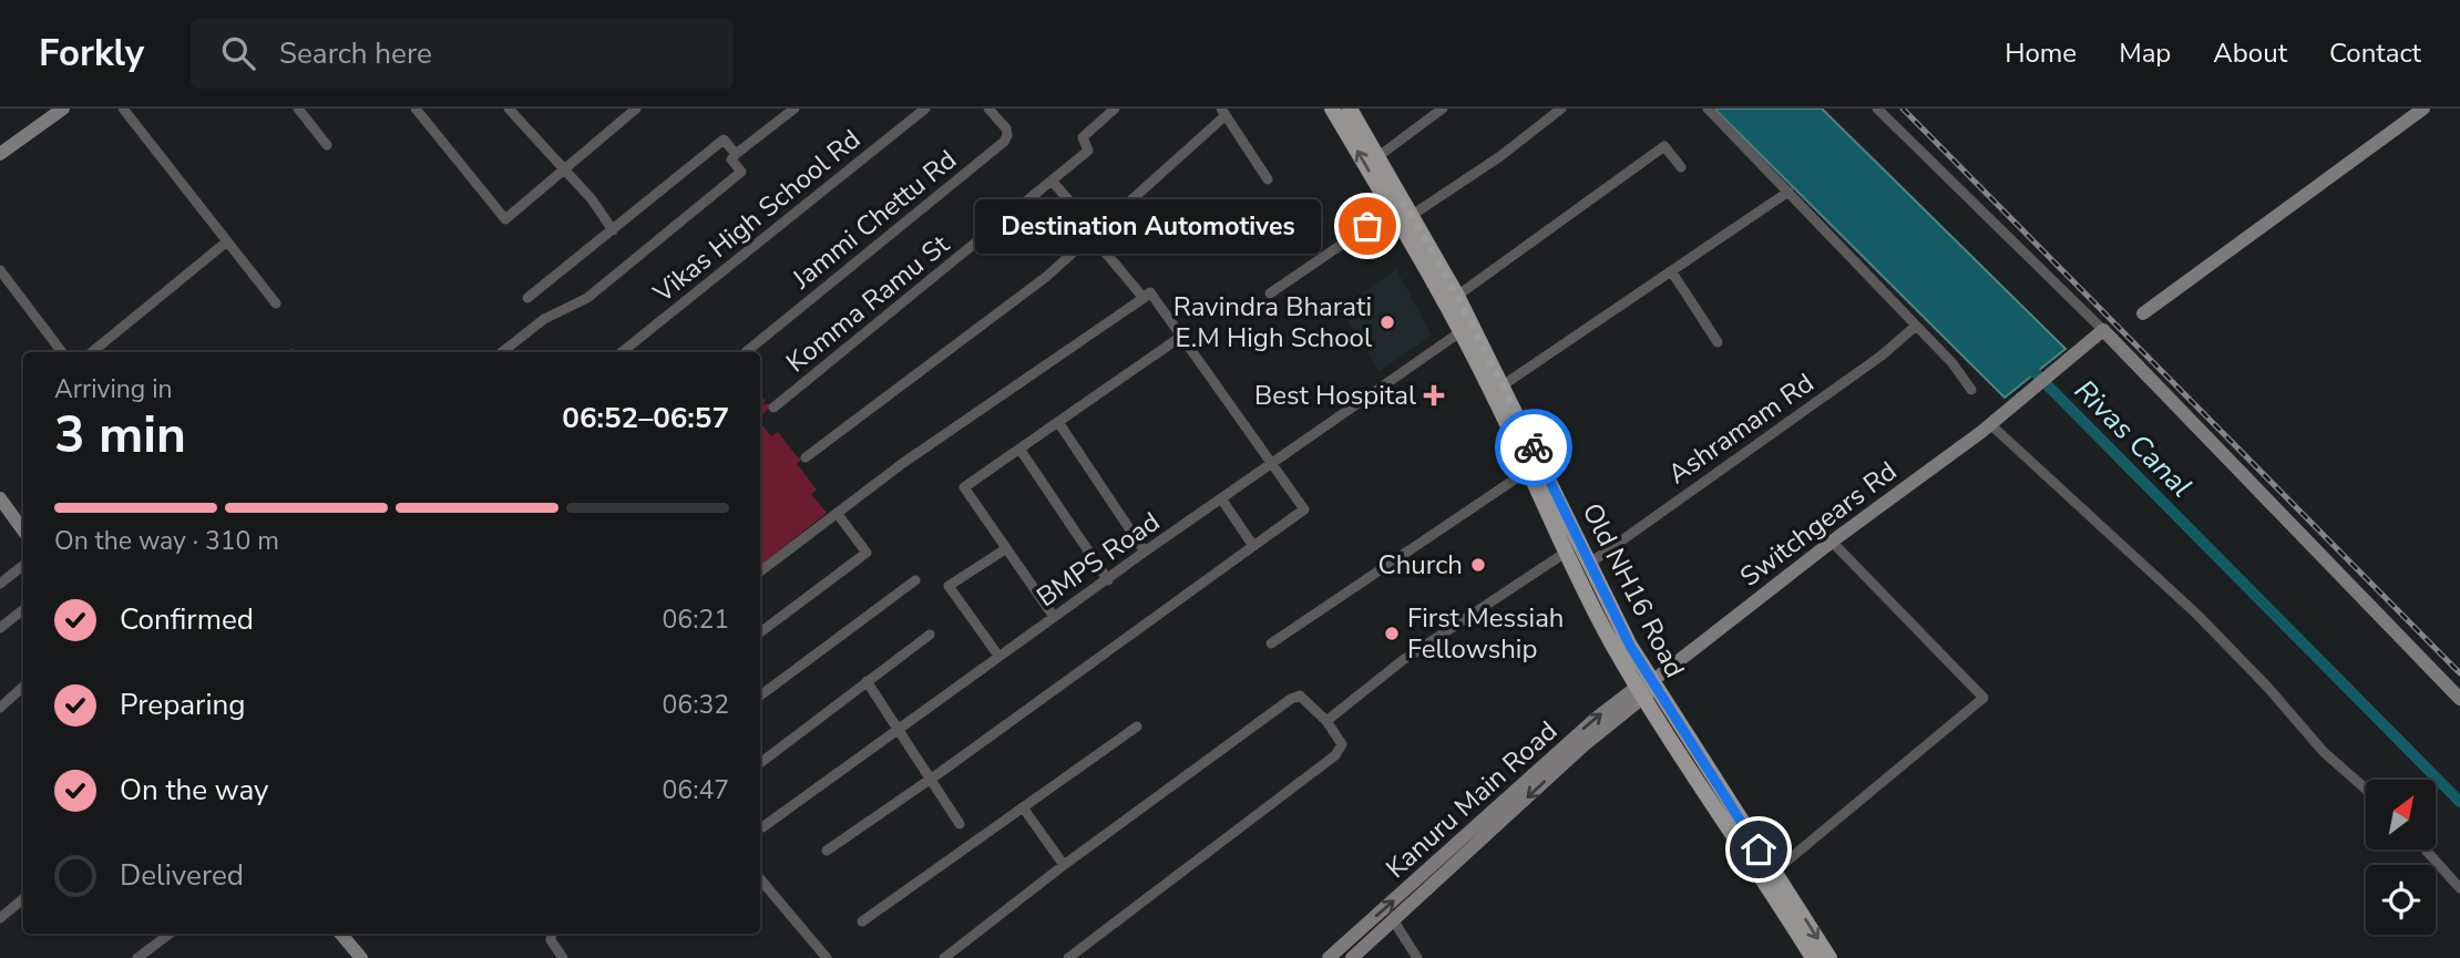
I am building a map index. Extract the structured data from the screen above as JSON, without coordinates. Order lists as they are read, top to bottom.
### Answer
{
  "streets": {
    "main road": ["Old NH16 Road"],
    "street": [
      "Vikas High School Rd",
      "Jammi Chettu Rd",
      "Komma Ramu St",
      "Ashramam Rd",
      "Switchgears Rd",
      "BMPS Road",
      "Kanuru Main Road"
    ]
  },
  "crossings": [
    ["Ashramam Rd", "Old NH16 Road"],
    ["Switchgears Rd", "Old NH16 Road"],
    ["Switchgears Rd", "Kanuru Main Road"],
    ["BMPS Road", "Old NH16 Road"],
    ["Old NH16 Road", "Kanuru Main Road"]
  ],
  "water": ["Rivas Canal"],
  "places": {
    "other": [
      "Destination Automotives",
      "Ravindra Bharati E.M High School",
      "Church",
      "First Messiah Fellowship"
    ],
    "health": ["Best Hospital"]
  },
  "north": "top right",
  "page": {
    "header": "Forkly",
    "search": "Search here",
    "nav": [
      "Home",
      "Map",
      "About",
      "Contact"
    ],
    "bubble": "Destination Automotives",
    "heading": ["3 min", "Arriving in", "06:52–06:57"],
    "bar": "On the way · 310 m",
    "list": [
      ["Confirmed", "06:21"],
      ["Preparing", "06:32"],
      ["On the way", "06:47"],
      "Delivered"
    ]
  }
}
